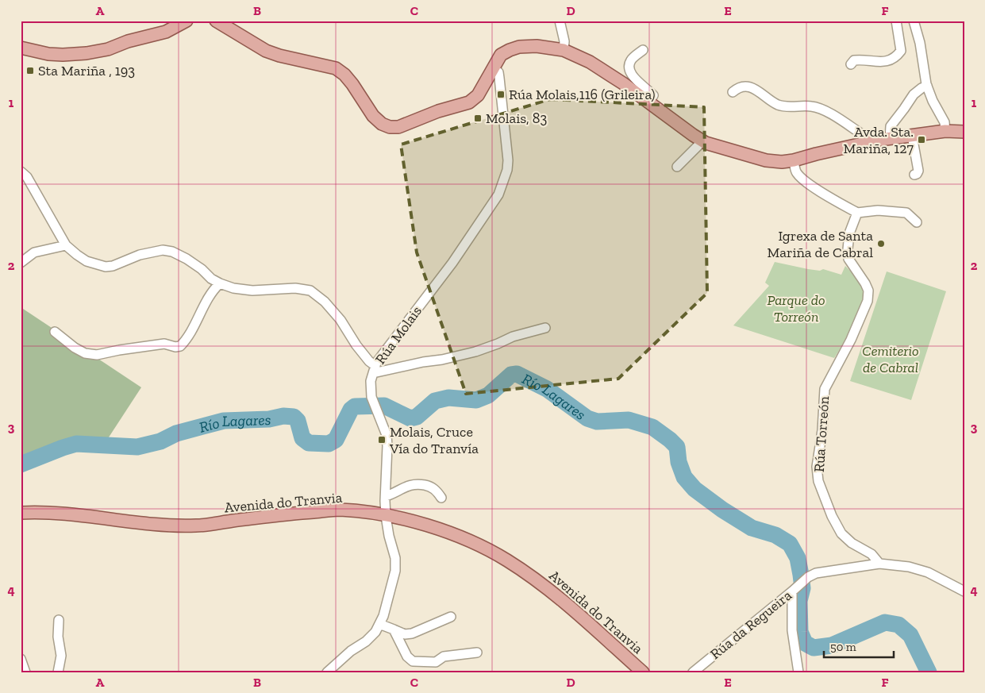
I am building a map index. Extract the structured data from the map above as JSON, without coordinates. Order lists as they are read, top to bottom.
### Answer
{
  "streets": {
    "main road": ["Avenida do Tranvia"],
    "street": ["Rúa Molais", "Rúa Torreón", "Rúa da Regueira"]
  },
  "crossings": [
    ["Rúa Molais", "Avenida do Tranvia"],
    ["Rúa Torreón", "Rúa da Regueira"]
  ],
  "water": ["Río Lagares"],
  "parks": ["Parque do Torreón", "Cemiterio de Cabral"],
  "places": {
    "transit": [
      "Sta Mariña , 193",
      "Rúa Molais,116 (Grileira)",
      "Molais, 83",
      "Avda. Sta. Mariña, 127",
      "Molais, Cruce Vía do Tranvía"
    ],
    "other": ["Igrexa de Santa Mariña de Cabral"]
  },
  "scale_bar": "50 m",
  "grid": {
    "columns": [
      "A",
      "B",
      "C",
      "D",
      "E",
      "F"
    ],
    "rows": [
      "1",
      "2",
      "3",
      "4"
    ]
  }
}
